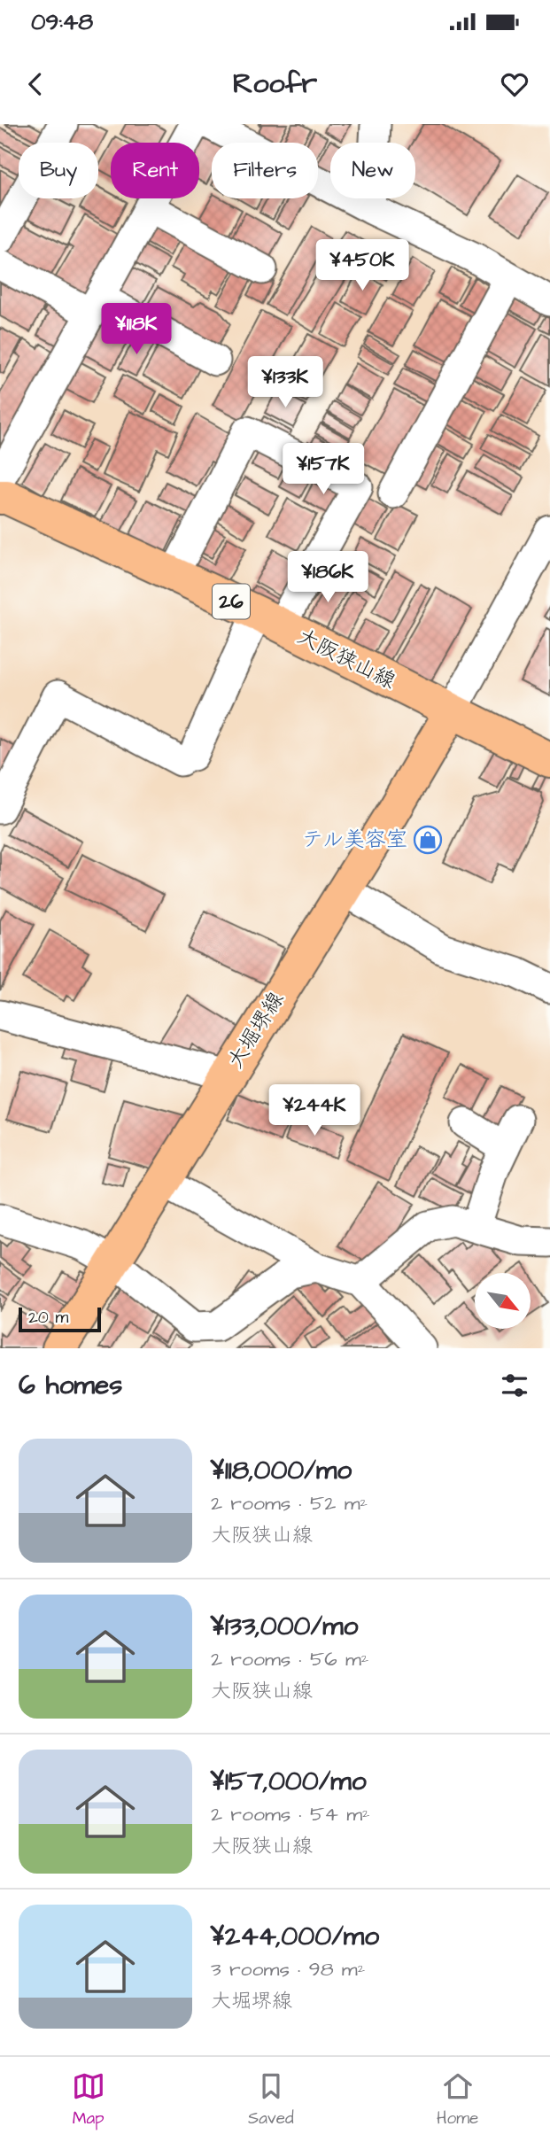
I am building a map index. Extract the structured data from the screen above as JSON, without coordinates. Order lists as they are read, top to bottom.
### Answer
{
  "streets": {
    "main road": ["26", "大阪狭山線", "大堀堺線"]
  },
  "crossings": [
    ["大阪狭山線", "大堀堺線"]
  ],
  "places": {
    "shop": ["テル美容室"]
  },
  "scale_bar": "20 m",
  "north": "bottom right",
  "page": {
    "status": "09:48",
    "header": "Roofr",
    "chip": [
      "Buy",
      "Rent",
      "Filters",
      "New"
    ],
    "price": [
      "¥450K",
      "¥118K",
      "¥133K",
      "¥157K",
      "¥186K",
      "¥244K"
    ],
    "scale": "20 m",
    "heading": "6 homes",
    "list": [
      {
        "name": "¥118,000/mo",
        "note": "2 rooms · 52 m² · 大阪狭山線"
      },
      {
        "name": "¥133,000/mo",
        "note": "2 rooms · 56 m² · 大阪狭山線"
      },
      {
        "name": "¥157,000/mo",
        "note": "2 rooms · 54 m² · 大阪狭山線"
      },
      {
        "name": "¥244,000/mo",
        "note": "3 rooms · 98 m² · 大堀堺線"
      }
    ],
    "tabs": ["Map", "Saved", "Home"]
  }
}
